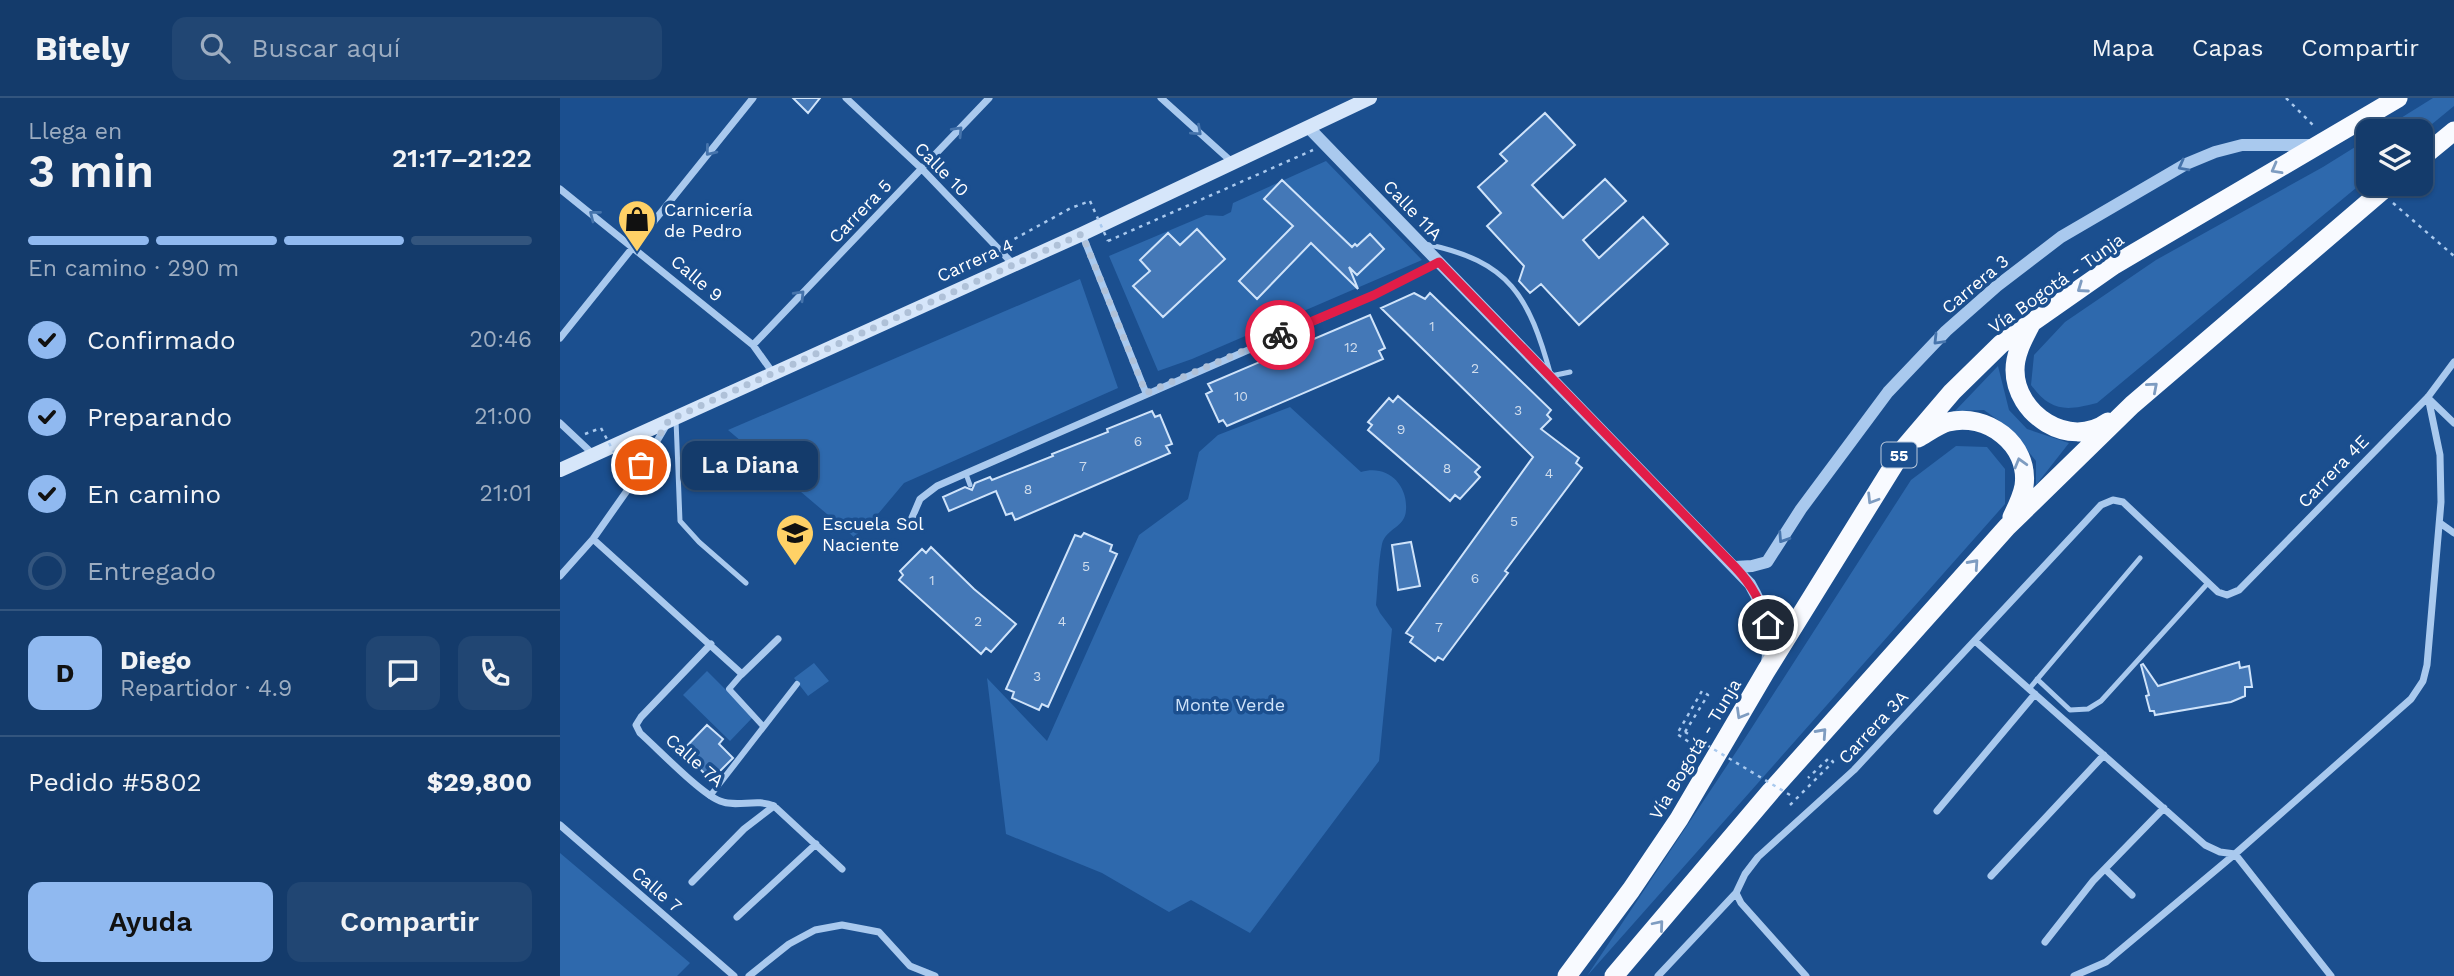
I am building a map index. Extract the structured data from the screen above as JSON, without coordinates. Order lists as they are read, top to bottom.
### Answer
{
  "streets": {
    "highway": ["Vía Bogotá - Tunja", "55"],
    "main road": ["Carrera 4"],
    "street": [
      "Calle 10",
      "Calle 11A",
      "Carrera 5",
      "Calle 9",
      "Carrera 3",
      "Carrera 4E",
      "Carrera 3A",
      "Calle 7A",
      "Calle 7"
    ]
  },
  "crossings": [
    ["Calle 10", "Carrera 5"],
    ["Calle 10", "Carrera 4"],
    ["Calle 11A", "Carrera 4"],
    ["Calle 11A", "Vía Bogotá - Tunja"],
    ["Calle 11A", "Carrera 3"],
    ["Carrera 5", "Calle 9"],
    ["Carrera 4", "Calle 9"],
    ["Vía Bogotá - Tunja", "Carrera 3"],
    ["Carrera 4E", "Carrera 3A"]
  ],
  "one_way": ["Carrera 5", "Carrera 3"],
  "parks": ["Monte Verde"],
  "places": {
    "shop": ["Carnicería de Pedro"],
    "other": ["La Diana"],
    "school or university": ["Escuela Sol Naciente"]
  },
  "house_numbers": [
    "1",
    "12",
    "2",
    "10",
    "3",
    "9",
    "6",
    "7",
    "8",
    "4",
    "8",
    "5",
    "5",
    "6",
    "1",
    "2",
    "4",
    "7",
    "3"
  ],
  "page": {
    "header": "Bitely",
    "search": "Buscar aquí",
    "nav": ["Mapa", "Capas", "Compartir"],
    "heading": ["3 min", "Llega en", "21:17–21:22"],
    "panel": [
      "Diego",
      "Repartidor · 4.9",
      "Pedido #5802",
      "$29,800"
    ],
    "bar": "En camino · 290 m",
    "list": [
      ["Confirmado", "20:46"],
      ["Preparando", "21:00"],
      ["En camino", "21:01"],
      "Entregado"
    ],
    "bubble": "La Diana",
    "round": "D",
    "buttons": ["Ayuda", "Compartir"]
  }
}
